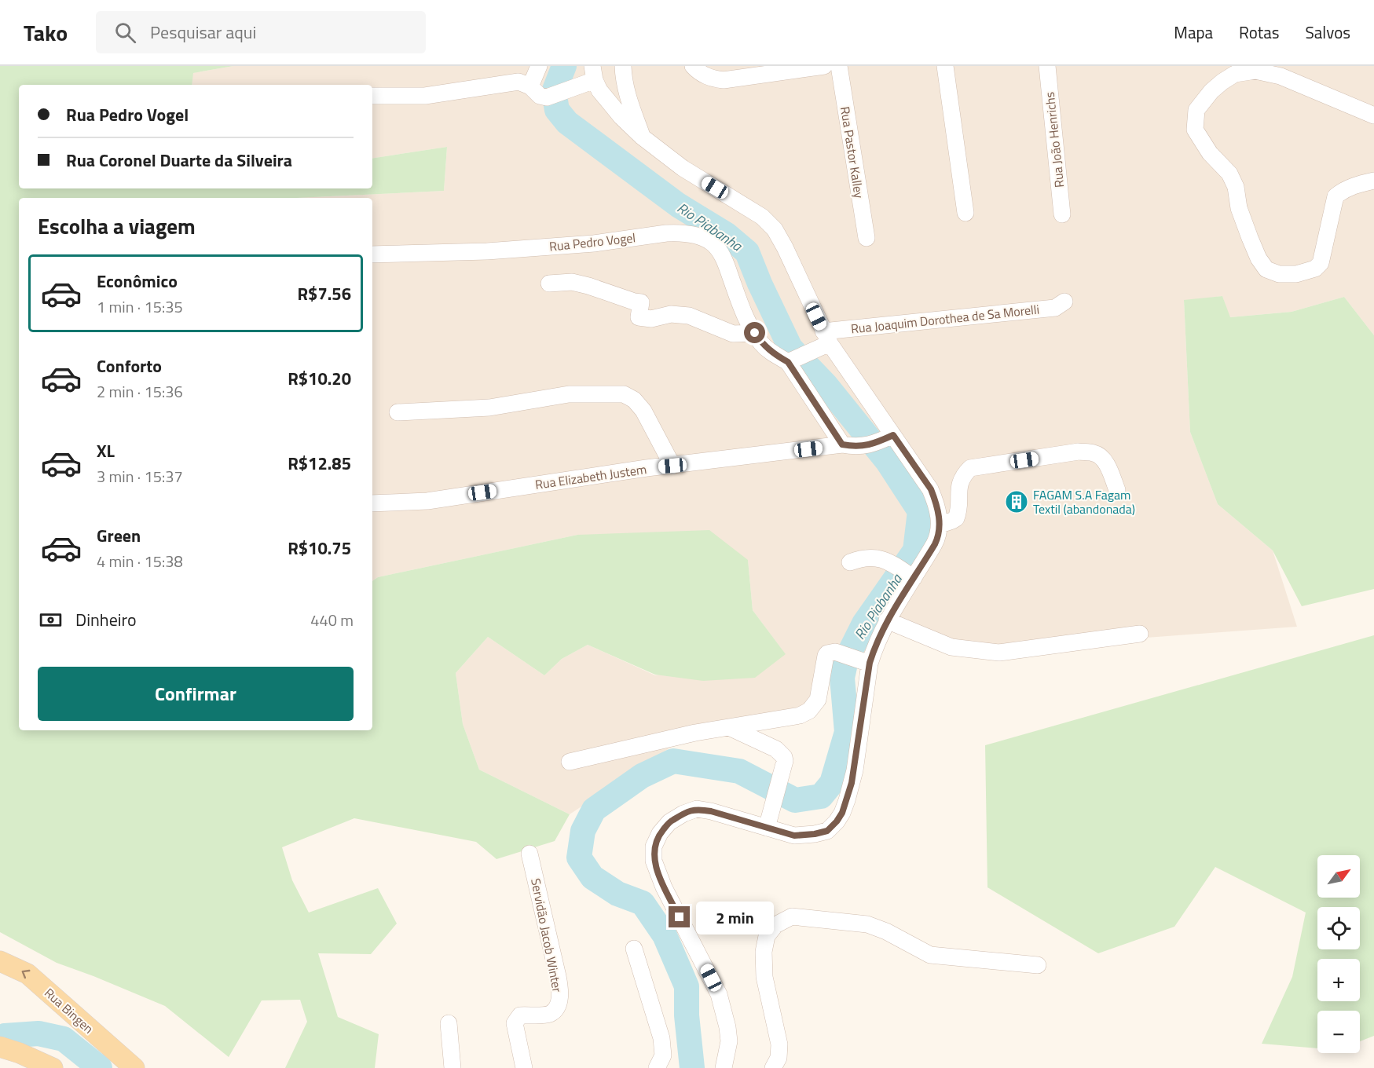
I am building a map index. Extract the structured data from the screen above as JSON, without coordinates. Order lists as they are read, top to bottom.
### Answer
{
  "streets": {
    "main road": ["Rua Bingen"],
    "street": [
      "Rua João Henrichs",
      "Rua Pastor Kalley",
      "Rua Pedro Vogel",
      "Rua Joaquim Dorothea de Sa Morelli",
      "Rua Elizabeth Justem",
      "Servidão Jacob Winter"
    ]
  },
  "crossings": [
    ["Rua Pedro Vogel", "Rua Elizabeth Justem"]
  ],
  "water": ["Rio Piabanha"],
  "places": {
    "building": ["FAGAM S.A Fagam Textil (abandonada)"]
  },
  "north": "top right",
  "page": {
    "header": "Tako",
    "search": "Pesquisar aqui",
    "nav": ["Mapa", "Rotas", "Salvos"],
    "banner": ["Rua Pedro Vogel", "Rua Coronel Duarte da Silveira"],
    "heading": "Escolha a viagem",
    "list": [
      {
        "name": "Econômico",
        "note": "1 min · 15:35",
        "value": "R$7.56"
      },
      {
        "name": "Conforto",
        "note": "2 min · 15:36",
        "value": "R$10.20"
      },
      {
        "name": "XL",
        "note": "3 min · 15:37",
        "value": "R$12.85"
      },
      {
        "name": "Green",
        "note": "4 min · 15:38",
        "value": "R$10.75"
      }
    ],
    "pay": ["Dinheiro", "440 m"],
    "buttons": "Confirmar",
    "map_buttons": ["+", "−"],
    "bubble": "2 min"
  }
}
